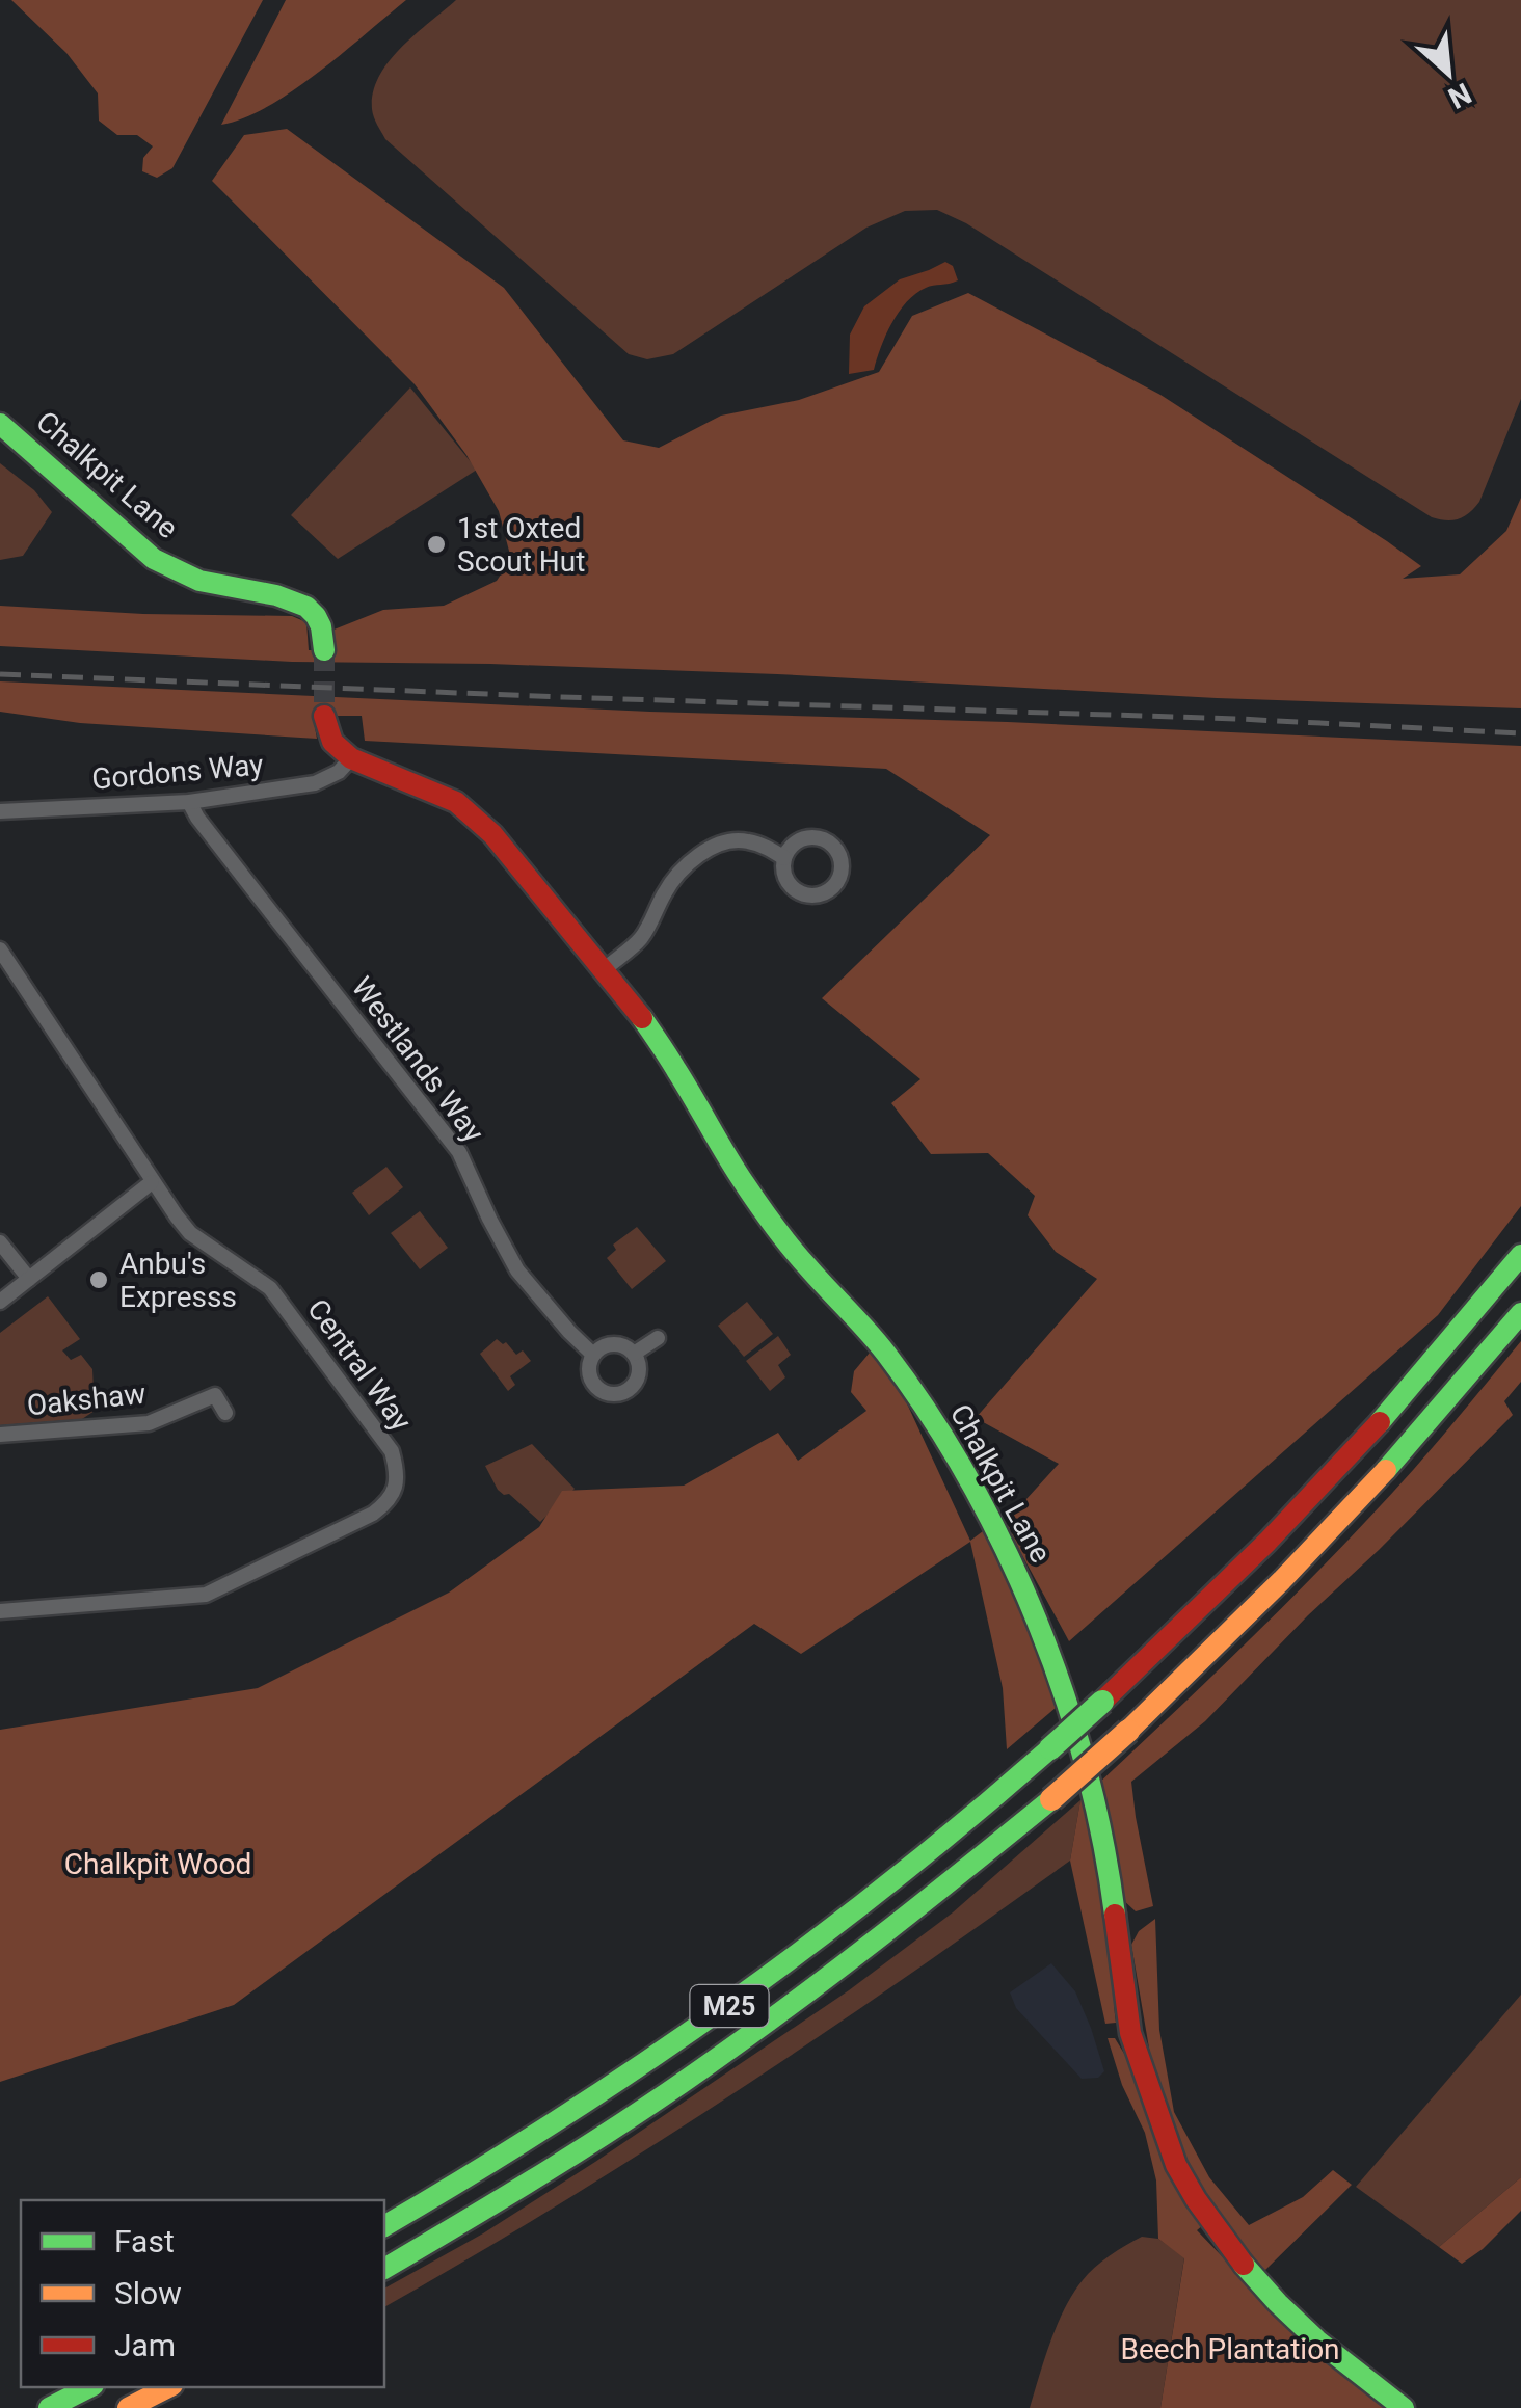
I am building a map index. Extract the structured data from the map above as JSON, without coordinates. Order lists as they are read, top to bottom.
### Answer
{
  "streets": {
    "main road": ["Chalkpit Lane", "M25"],
    "street": [
      "Gordons Way",
      "Westlands Way",
      "Central Way",
      "Oakshaw"
    ]
  },
  "crossings": [
    ["Chalkpit Lane", "Gordons Way"],
    ["Gordons Way", "Westlands Way"]
  ],
  "parks": ["Chalkpit Wood", "Beech Plantation"],
  "places": ["1st Oxted Scout Hut", "Anbu's Expresss"],
  "legend": ["Fast", "Slow", "Jam"],
  "north": "bottom right"
}
